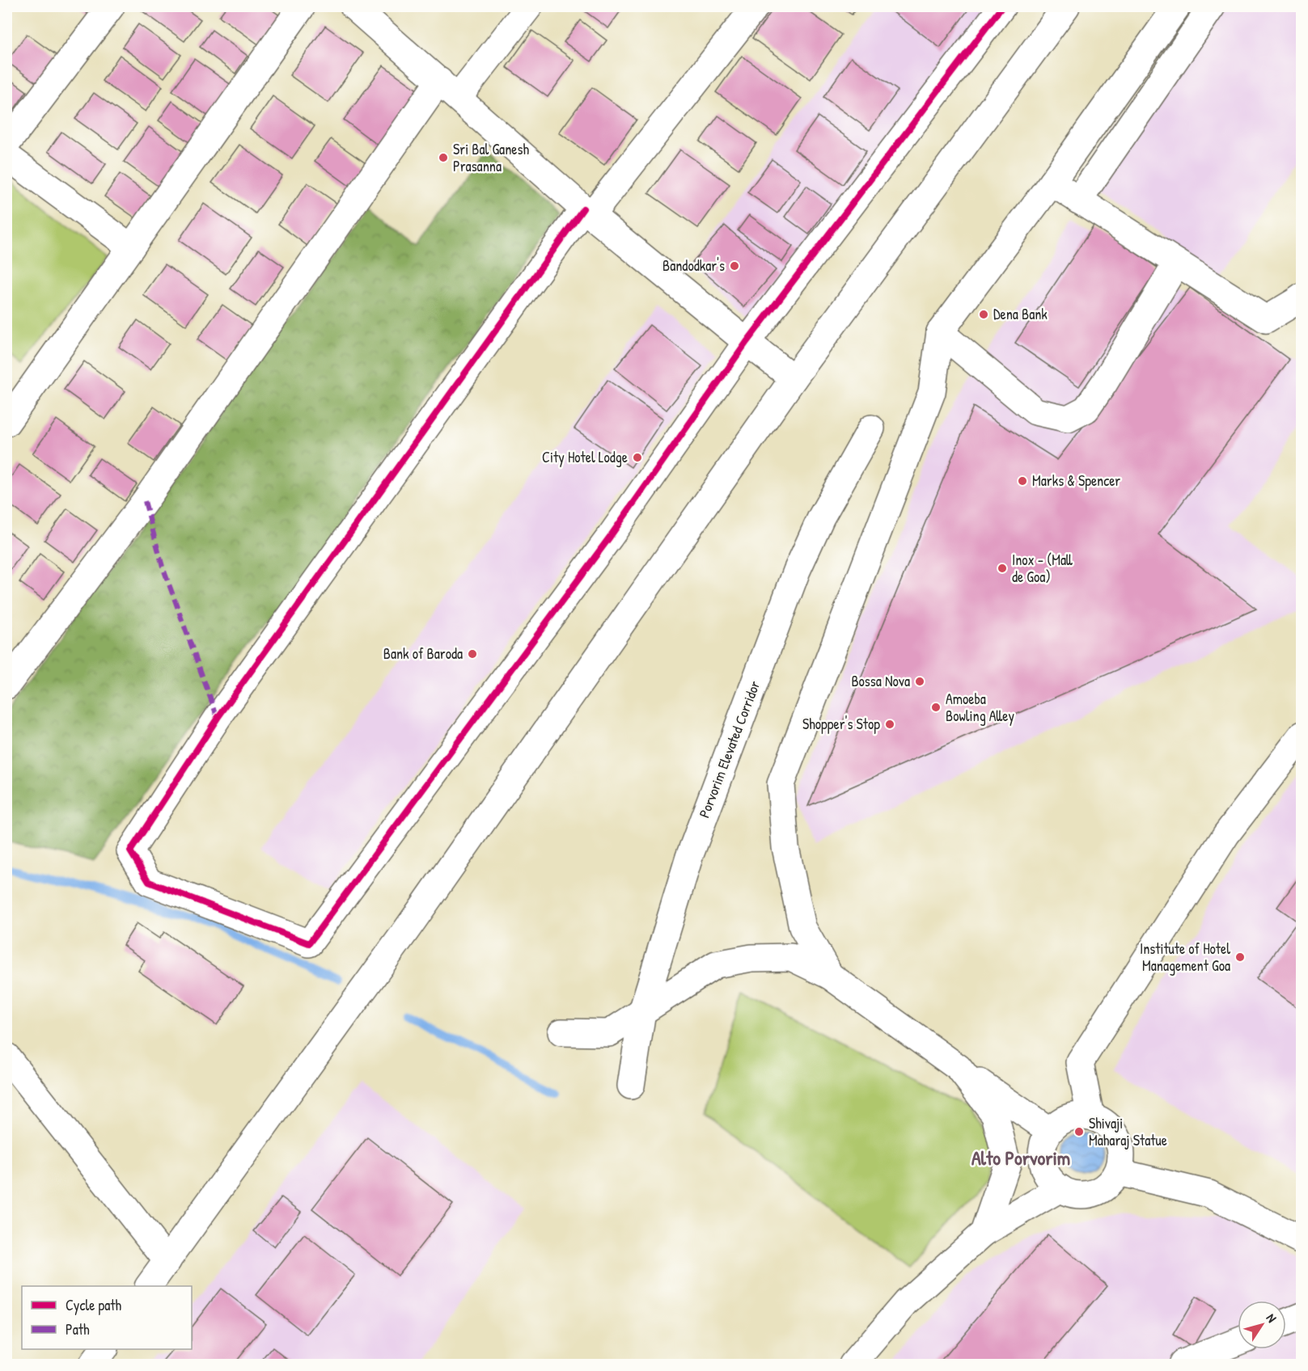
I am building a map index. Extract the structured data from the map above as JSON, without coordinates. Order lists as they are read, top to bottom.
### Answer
{
  "streets": {
    "main road": ["Porvorim Elevated Corridor"]
  },
  "districts": ["Alto Porvorim"],
  "places": [
    "Sri Bal Ganesh Prasanna",
    "Bandodkar's",
    "Dena Bank",
    "City Hotel Lodge",
    "Marks & Spencer",
    "Inox - (Mall de Goa)",
    "Bank of Baroda",
    "Bossa Nova",
    "Amoeba Bowling Alley",
    "Shopper's Stop",
    "Institute of Hotel Management Goa",
    "Shivaji Maharaj Statue"
  ],
  "legend": ["Cycle path", "Path"],
  "north": "top right"
}
